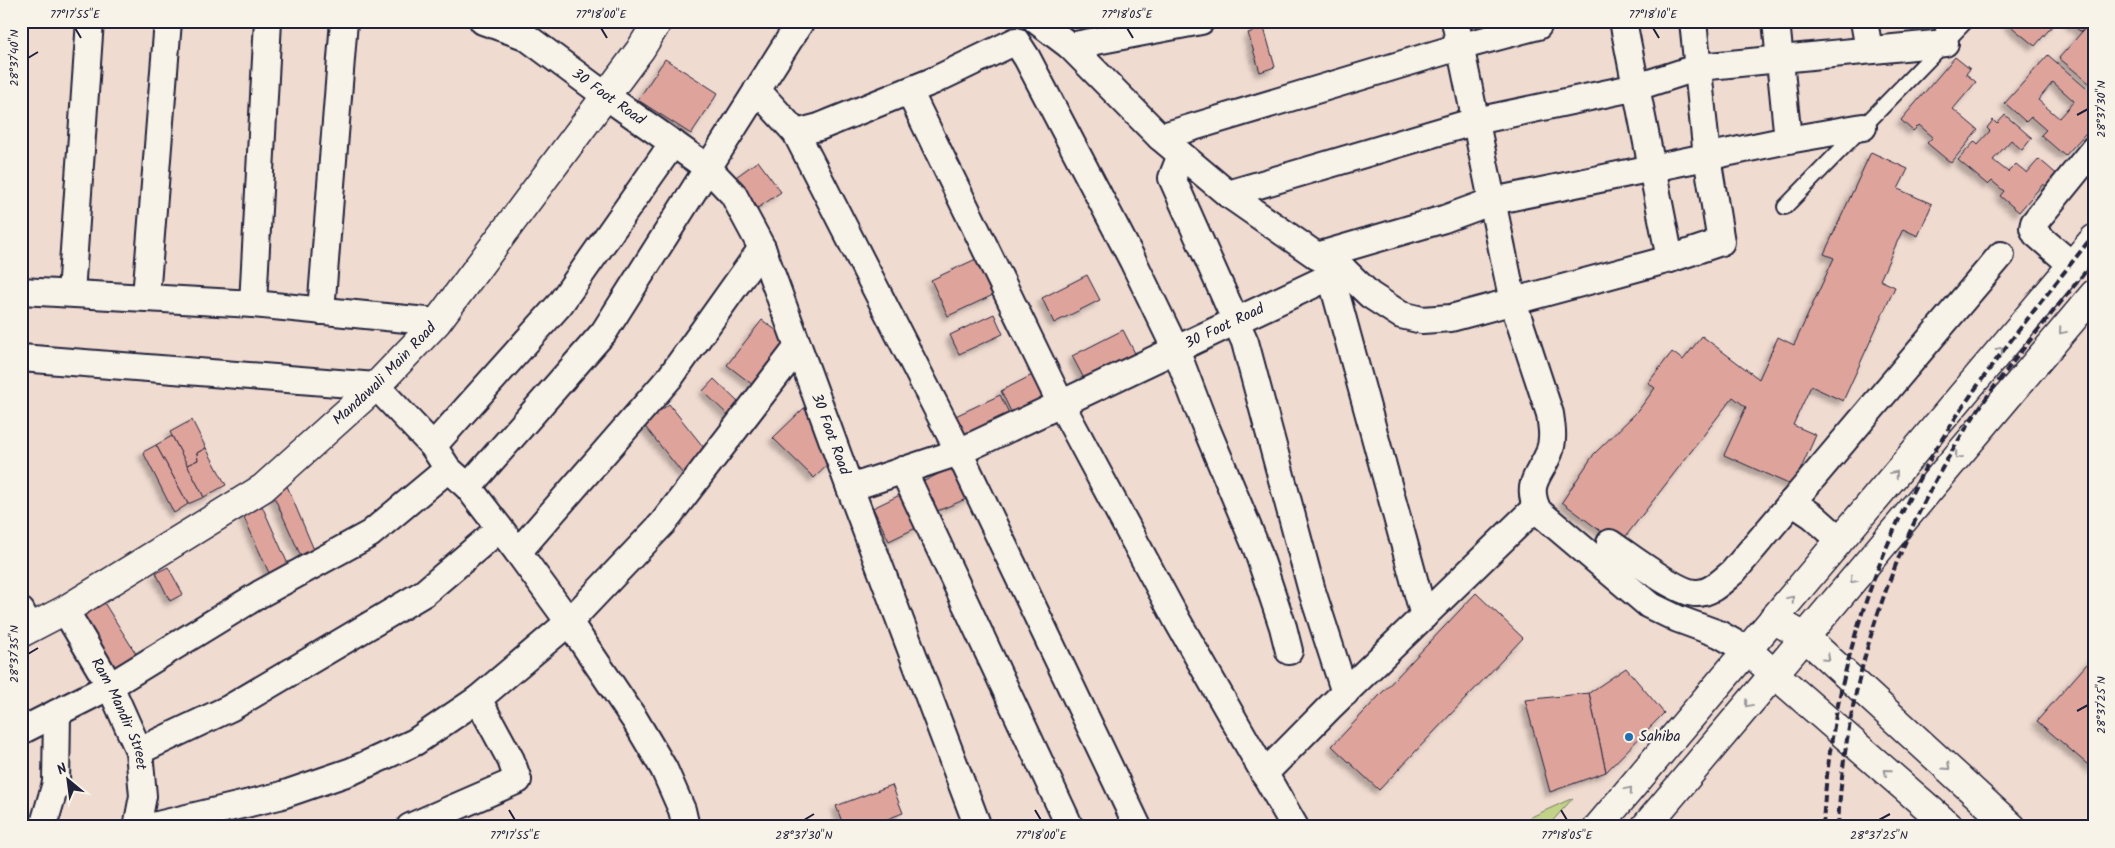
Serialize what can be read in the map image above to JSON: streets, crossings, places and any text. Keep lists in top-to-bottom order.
{
  "streets": {
    "street": ["30 Foot Road", "Mandawali Main Road", "Ram Mandir Street"]
  },
  "crossings": [
    ["30 Foot Road", "Mandawali Main Road"],
    ["Mandawali Main Road", "Ram Mandir Street"]
  ],
  "places": ["Sahiba"],
  "north": "top left",
  "coordinates": [
    "77°17'55\"E",
    "77°18'00\"E",
    "77°18'05\"E",
    "77°18'10\"E",
    "28°37'40\"N",
    "28°37'30\"N",
    "28°37'35\"N",
    "28°37'25\"N"
  ]
}
